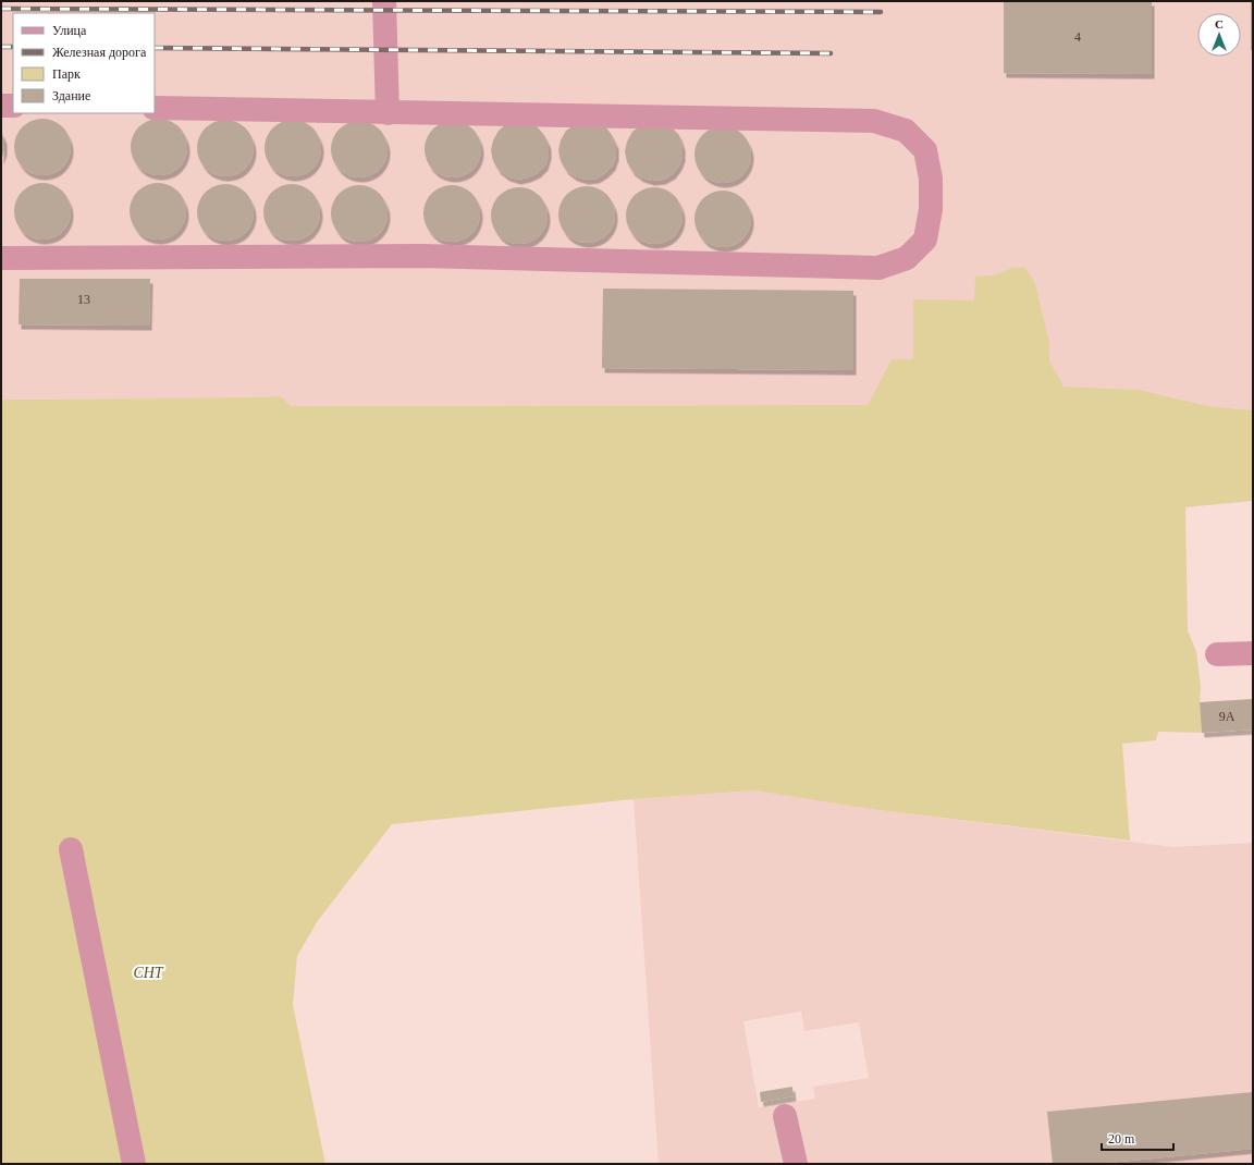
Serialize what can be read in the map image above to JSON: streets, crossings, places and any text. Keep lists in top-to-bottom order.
{
  "parks": ["СНТ"],
  "house_numbers": ["4", "13", "9А"],
  "legend": [
    "Улица",
    "Железная дорога",
    "Парк",
    "Здание"
  ],
  "scale_bar": "20 m",
  "north": "top"
}
